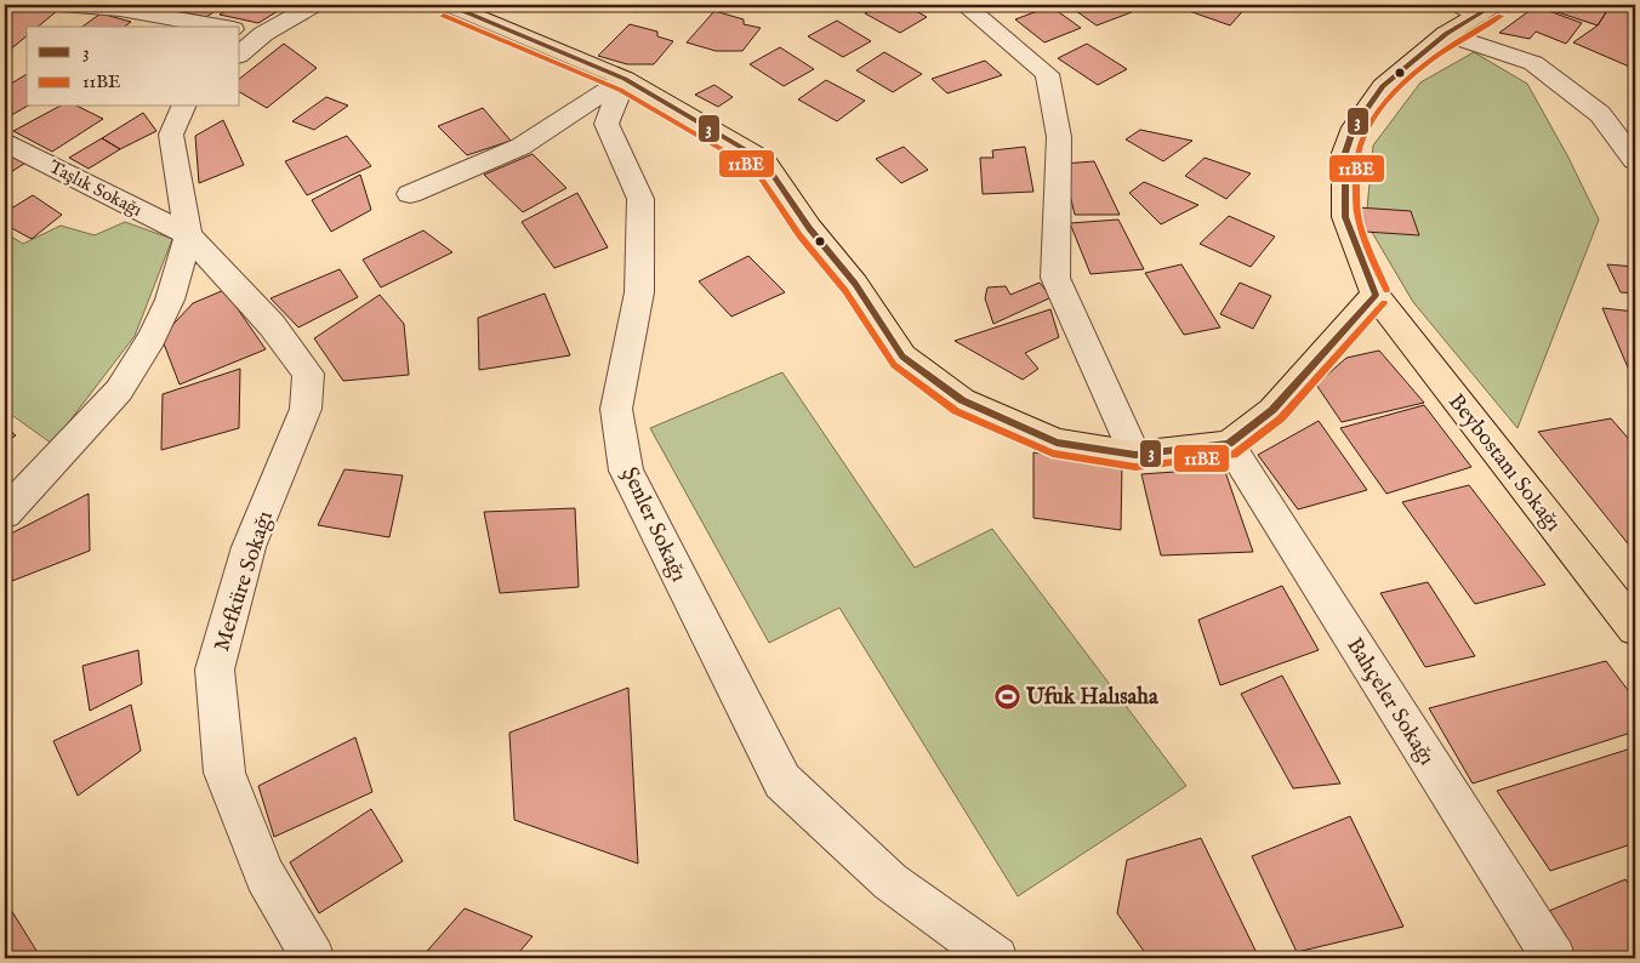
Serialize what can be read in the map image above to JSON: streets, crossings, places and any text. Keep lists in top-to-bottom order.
{
  "streets": {
    "main road": ["Beybostanı Sokağı"],
    "street": [
      "Taşlık Sokağı",
      "Şenler Sokağı",
      "Mefküre Sokağı",
      "Bahçeler Sokağı"
    ]
  },
  "crossings": [
    ["Taşlık Sokağı", "Mefküre Sokağı"]
  ],
  "places": {
    "sports": ["Ufuk Halısaha"]
  },
  "lines": ["transit line 3", "transit line 11BE"],
  "legend": ["3", "11BE"]
}
